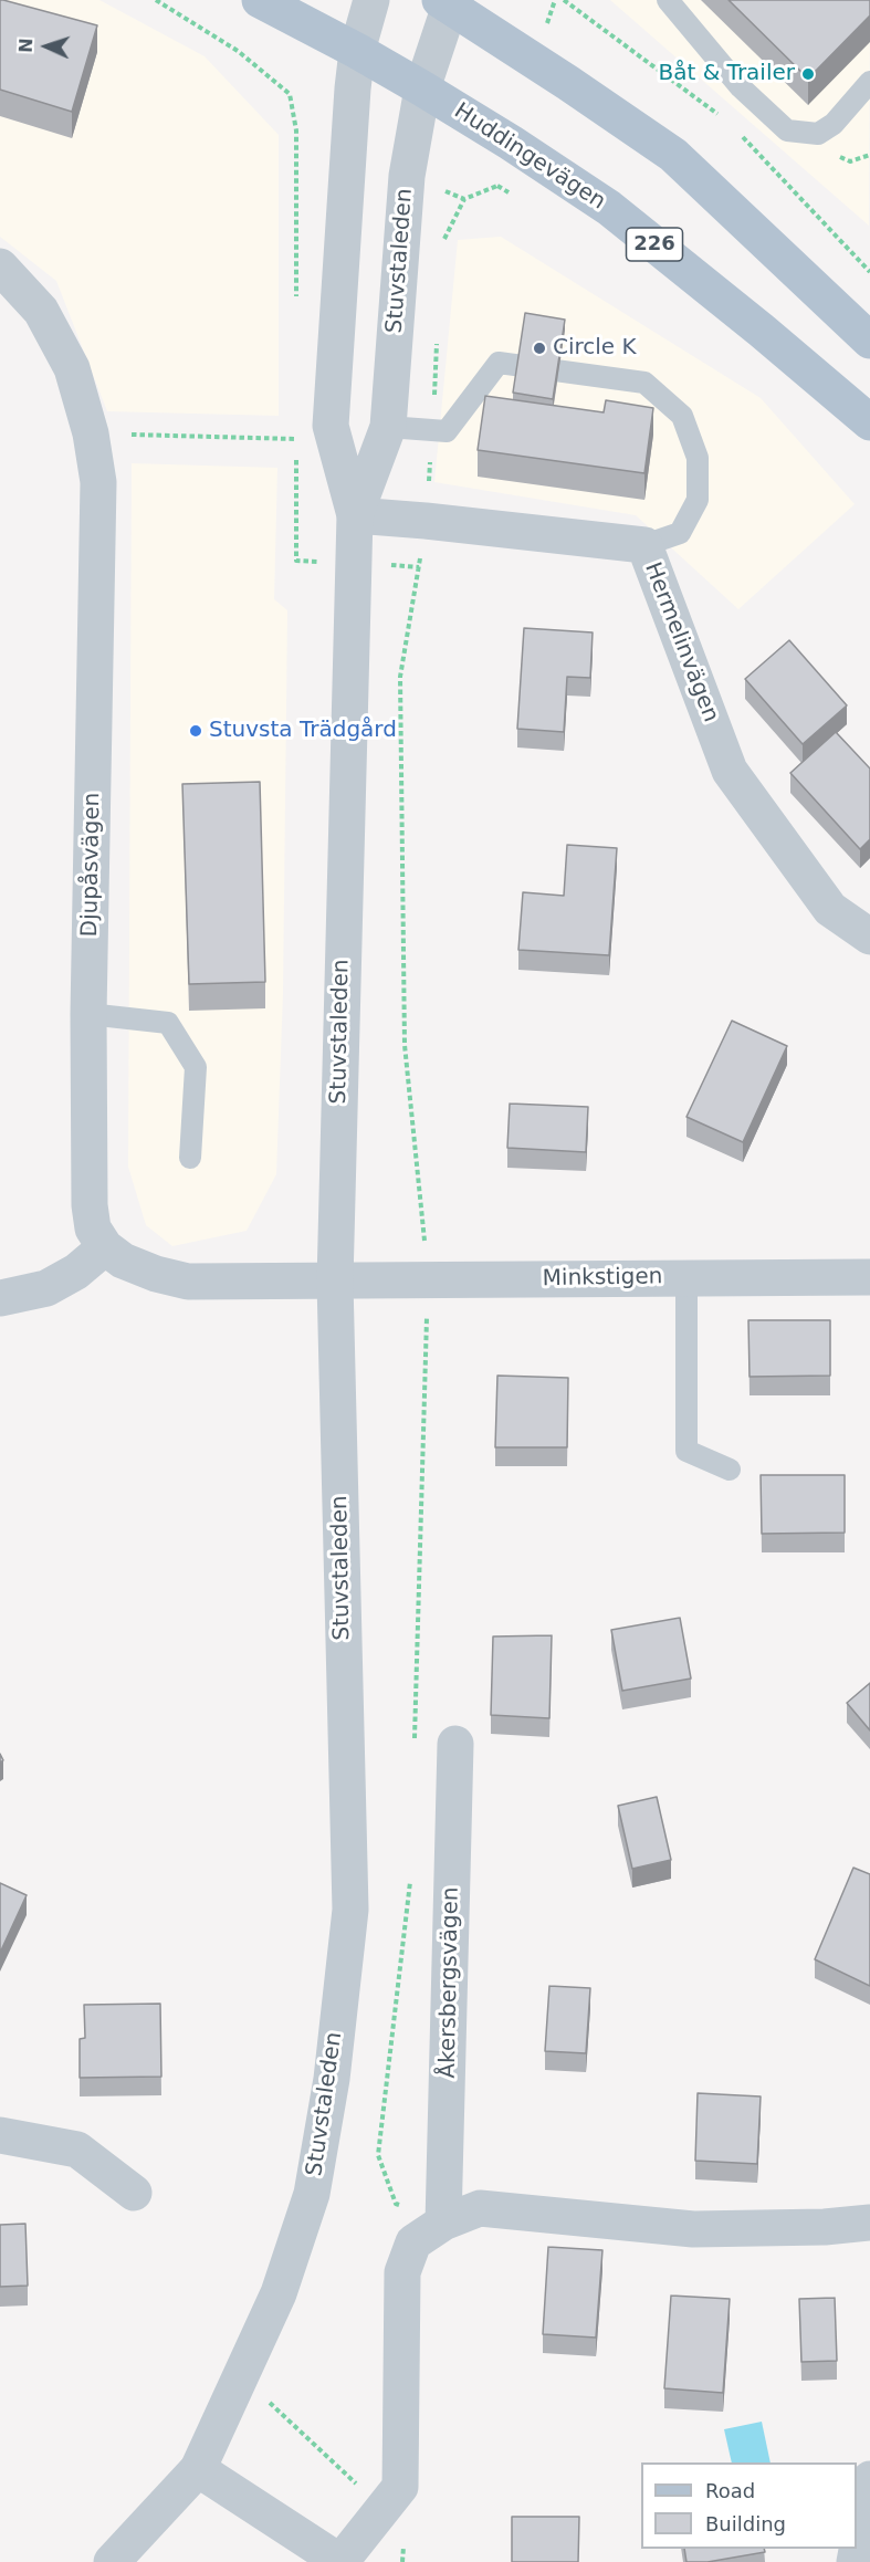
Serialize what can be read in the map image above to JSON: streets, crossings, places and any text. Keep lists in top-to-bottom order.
{
  "streets": {
    "main road": ["Huddingevägen", "226"],
    "street": [
      "Stuvstaleden",
      "Hermelinvägen",
      "Djupåsvägen",
      "Minkstigen",
      "Åkersbergsvägen"
    ]
  },
  "crossings": [
    ["Huddingevägen", "Stuvstaleden"],
    ["Stuvstaleden", "Hermelinvägen"],
    ["Stuvstaleden", "Minkstigen"]
  ],
  "places": ["Båt & Trailer", "Circle K", "Stuvsta Trädgård"],
  "legend": ["Road", "Building"],
  "north": "left"
}
